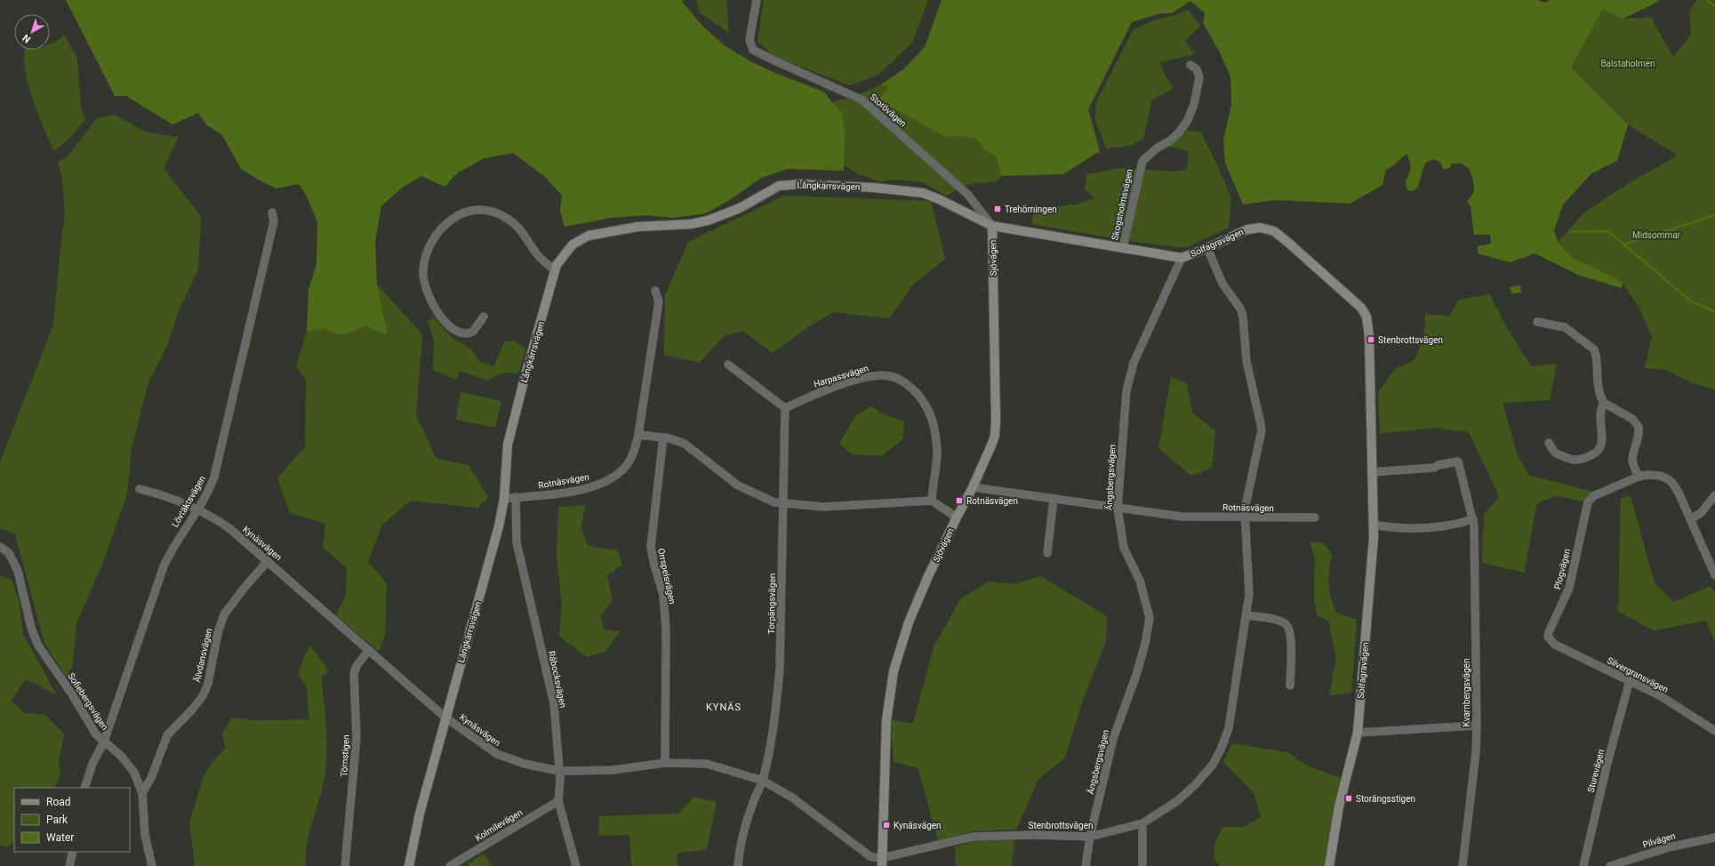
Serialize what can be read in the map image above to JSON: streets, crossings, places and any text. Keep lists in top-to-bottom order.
{
  "streets": {
    "street": [
      "Storövägen",
      "Långkärrsvägen",
      "Skogsholmsvägen",
      "Solfagravägen",
      "Sjövägen",
      "Harpassvägen",
      "Ängsbergsvägen",
      "Rotnäsvägen",
      "Lövtäktsvägen",
      "Kynäsvägen",
      "Plogvägen",
      "Orrspelsvägen",
      "Torpängsvägen",
      "Älvdansvägen",
      "Silvergransvägen",
      "Råbocksvägen",
      "Kvarnbergsvägen",
      "Sofiebergsvägen",
      "Törnstigen",
      "Sturevägen",
      "Kolmilevägen",
      "Stenbrottsvägen",
      "Pilvägen"
    ]
  },
  "crossings": [
    ["Storövägen", "Solfagravägen"],
    ["Storövägen", "Sjövägen"],
    ["Långkärrsvägen", "Solfagravägen"],
    ["Långkärrsvägen", "Rotnäsvägen"],
    ["Långkärrsvägen", "Kynäsvägen"],
    ["Skogsholmsvägen", "Solfagravägen"],
    ["Solfagravägen", "Sjövägen"],
    ["Solfagravägen", "Ängsbergsvägen"],
    ["Solfagravägen", "Stenbrottsvägen"],
    ["Sjövägen", "Rotnäsvägen"],
    ["Sjövägen", "Kynäsvägen"],
    ["Sjövägen", "Stenbrottsvägen"],
    ["Harpassvägen", "Torpängsvägen"],
    ["Ängsbergsvägen", "Rotnäsvägen"],
    ["Ängsbergsvägen", "Stenbrottsvägen"],
    ["Rotnäsvägen", "Råbocksvägen"],
    ["Rotnäsvägen", "Stenbrottsvägen"],
    ["Lövtäktsvägen", "Kynäsvägen"],
    ["Lövtäktsvägen", "Sofiebergsvägen"],
    ["Kynäsvägen", "Orrspelsvägen"],
    ["Kynäsvägen", "Torpängsvägen"],
    ["Kynäsvägen", "Älvdansvägen"],
    ["Kynäsvägen", "Råbocksvägen"],
    ["Kynäsvägen", "Törnstigen"],
    ["Kynäsvägen", "Stenbrottsvägen"],
    ["Plogvägen", "Silvergransvägen"],
    ["Älvdansvägen", "Sofiebergsvägen"],
    ["Silvergransvägen", "Sturevägen"],
    ["Råbocksvägen", "Kolmilevägen"]
  ],
  "districts": ["KYNÄS"],
  "parks": ["Balstaholmen", "Midsommar"],
  "places": {
    "transit": [
      "Trehörningen",
      "Stenbrottsvägen",
      "Rotnäsvägen",
      "Storängsstigen",
      "Kynäsvägen"
    ]
  },
  "legend": ["Road", "Park", "Water"],
  "north": "bottom left"
}
